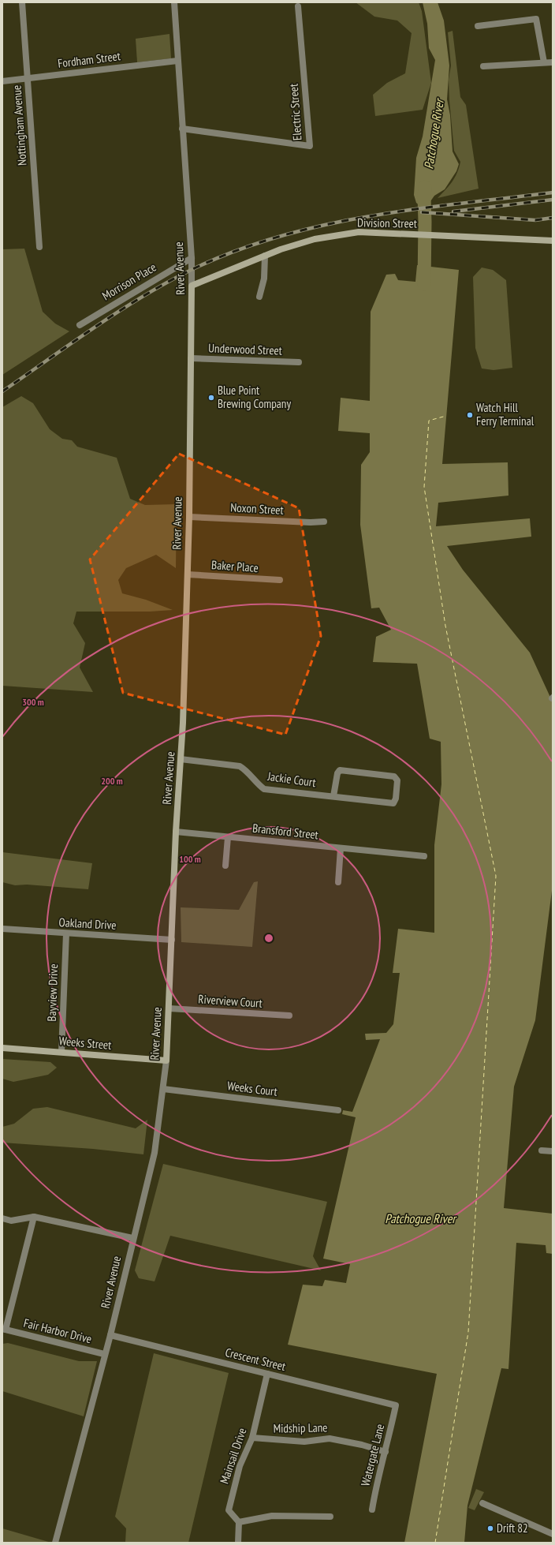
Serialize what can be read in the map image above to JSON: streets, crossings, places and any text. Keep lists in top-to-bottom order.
{
  "streets": {
    "main road": ["Division Street", "River Avenue", "Weeks Street"],
    "street": [
      "Fordham Street",
      "Electric Street",
      "Nottingham Avenue",
      "Morrison Place",
      "Underwood Street",
      "Noxon Street",
      "Baker Place",
      "Jackie Court",
      "Bransford Street",
      "Oakland Drive",
      "Bayview Drive",
      "Riverview Court",
      "Weeks Court",
      "Fair Harbor Drive",
      "Crescent Street",
      "Midship Lane",
      "Watergate Lane",
      "Mainsail Drive"
    ]
  },
  "crossings": [
    ["Fordham Street", "Nottingham Avenue"],
    ["Fordham Street", "River Avenue"],
    ["Electric Street", "River Avenue"],
    ["Division Street", "River Avenue"],
    ["River Avenue", "Morrison Place"],
    ["River Avenue", "Underwood Street"],
    ["River Avenue", "Noxon Street"],
    ["River Avenue", "Baker Place"],
    ["River Avenue", "Jackie Court"],
    ["River Avenue", "Bransford Street"],
    ["River Avenue", "Oakland Drive"],
    ["River Avenue", "Riverview Court"],
    ["River Avenue", "Weeks Street"],
    ["River Avenue", "Weeks Court"],
    ["River Avenue", "Fair Harbor Drive"],
    ["River Avenue", "Crescent Street"],
    ["Oakland Drive", "Bayview Drive"],
    ["Bayview Drive", "Weeks Street"],
    ["Crescent Street", "Watergate Lane"],
    ["Crescent Street", "Mainsail Drive"],
    ["Midship Lane", "Watergate Lane"],
    ["Midship Lane", "Mainsail Drive"]
  ],
  "water": ["Patchogue River"],
  "places": ["Blue Point Brewing Company", "Watch Hill Ferry Terminal", "Drift 82"],
  "rings": ["300 m", "200 m", "100 m"]
}
